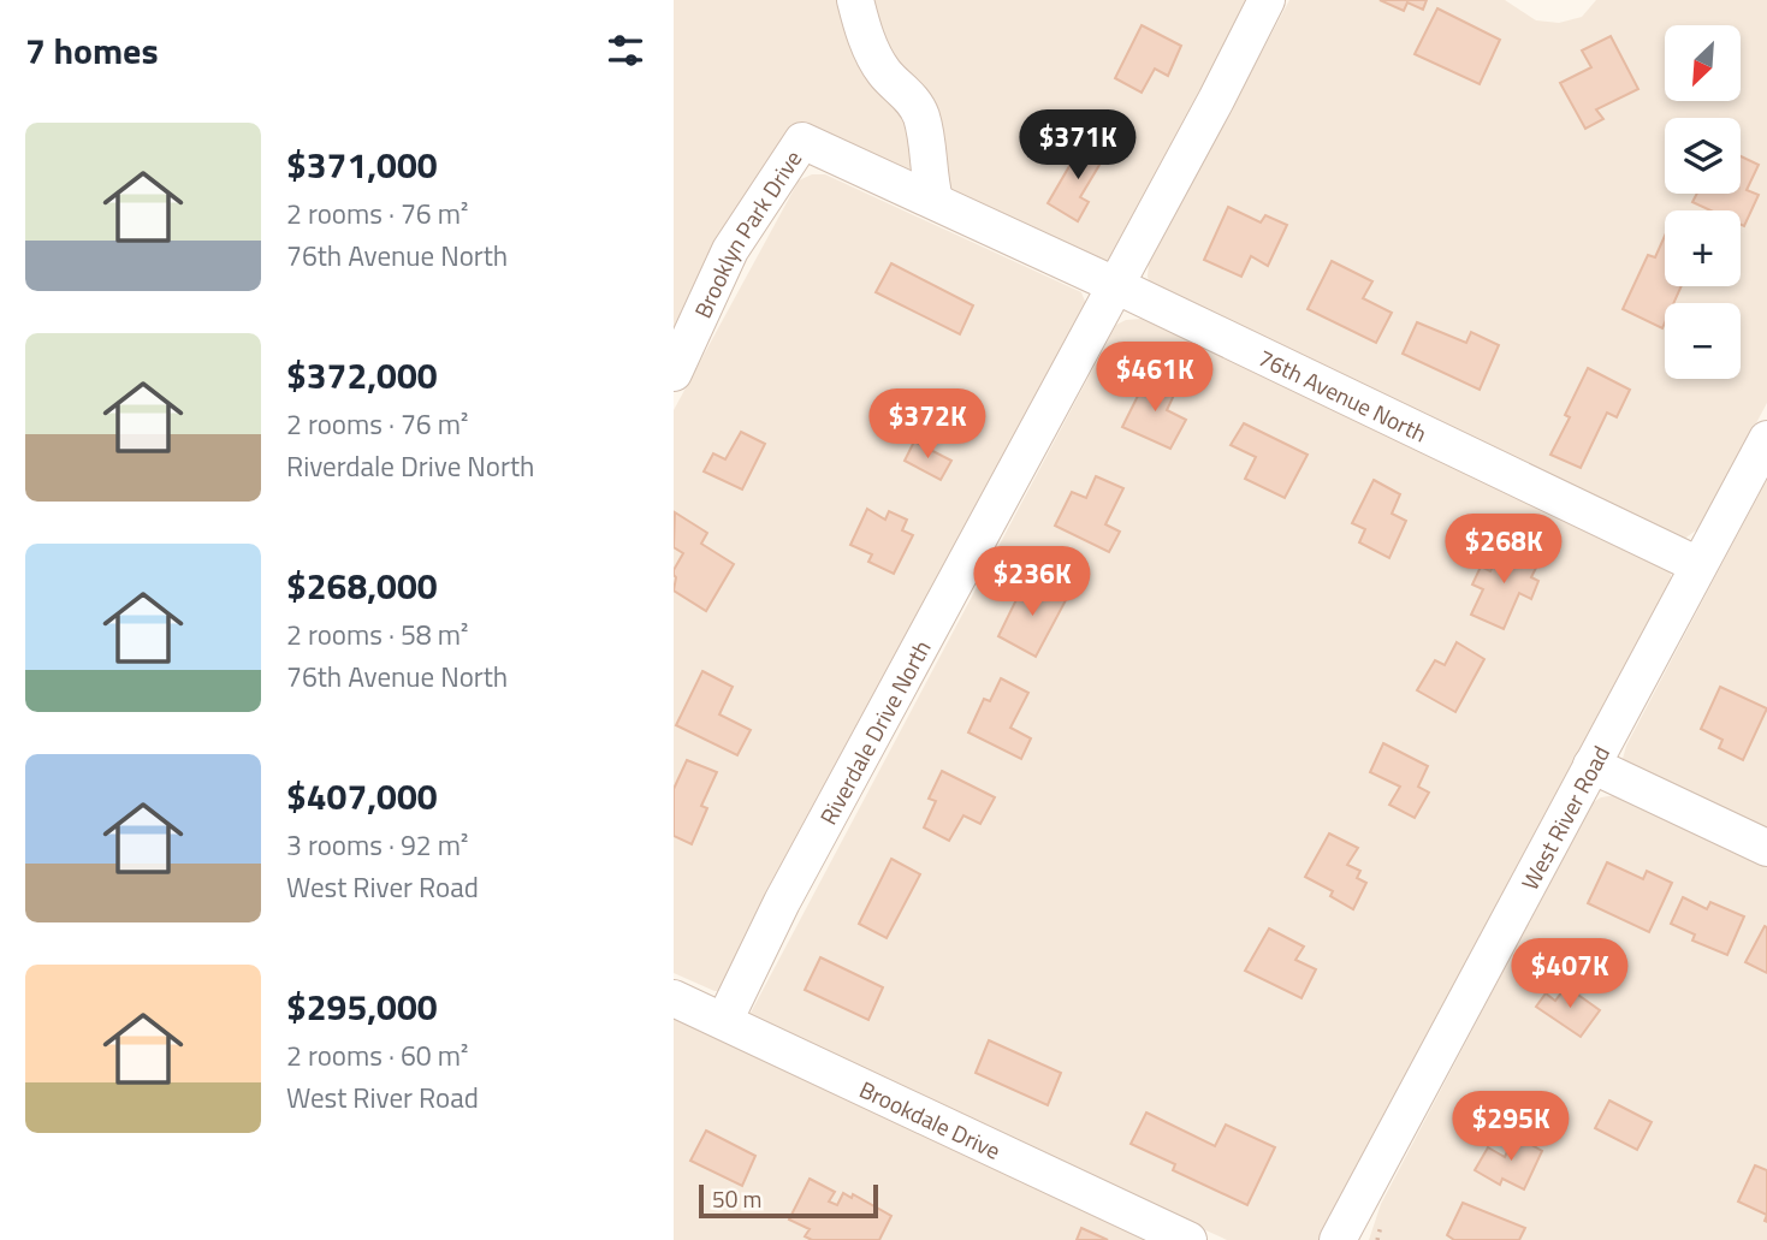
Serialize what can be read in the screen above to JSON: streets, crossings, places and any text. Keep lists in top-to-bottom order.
{
  "streets": {
    "street": [
      "Brooklyn Park Drive",
      "76th Avenue North",
      "Riverdale Drive North",
      "West River Road",
      "Brookdale Drive"
    ]
  },
  "crossings": [
    ["Brooklyn Park Drive", "76th Avenue North"],
    ["76th Avenue North", "Riverdale Drive North"],
    ["76th Avenue North", "West River Road"],
    ["Riverdale Drive North", "Brookdale Drive"]
  ],
  "scale_bar": "50 m",
  "north": "bottom left",
  "page": {
    "heading": "7 homes",
    "map_buttons": ["+", "−"],
    "list": [
      {
        "name": "$371,000",
        "note": "2 rooms · 76 m² · 76th Avenue North"
      },
      {
        "name": "$372,000",
        "note": "2 rooms · 76 m² · Riverdale Drive North"
      },
      {
        "name": "$268,000",
        "note": "2 rooms · 58 m² · 76th Avenue North"
      },
      {
        "name": "$407,000",
        "note": "3 rooms · 92 m² · West River Road"
      },
      {
        "name": "$295,000",
        "note": "2 rooms · 60 m² · West River Road"
      }
    ],
    "price": [
      "$371K",
      "$461K",
      "$372K",
      "$268K",
      "$236K",
      "$407K",
      "$295K"
    ],
    "scale": "50 m"
  }
}
